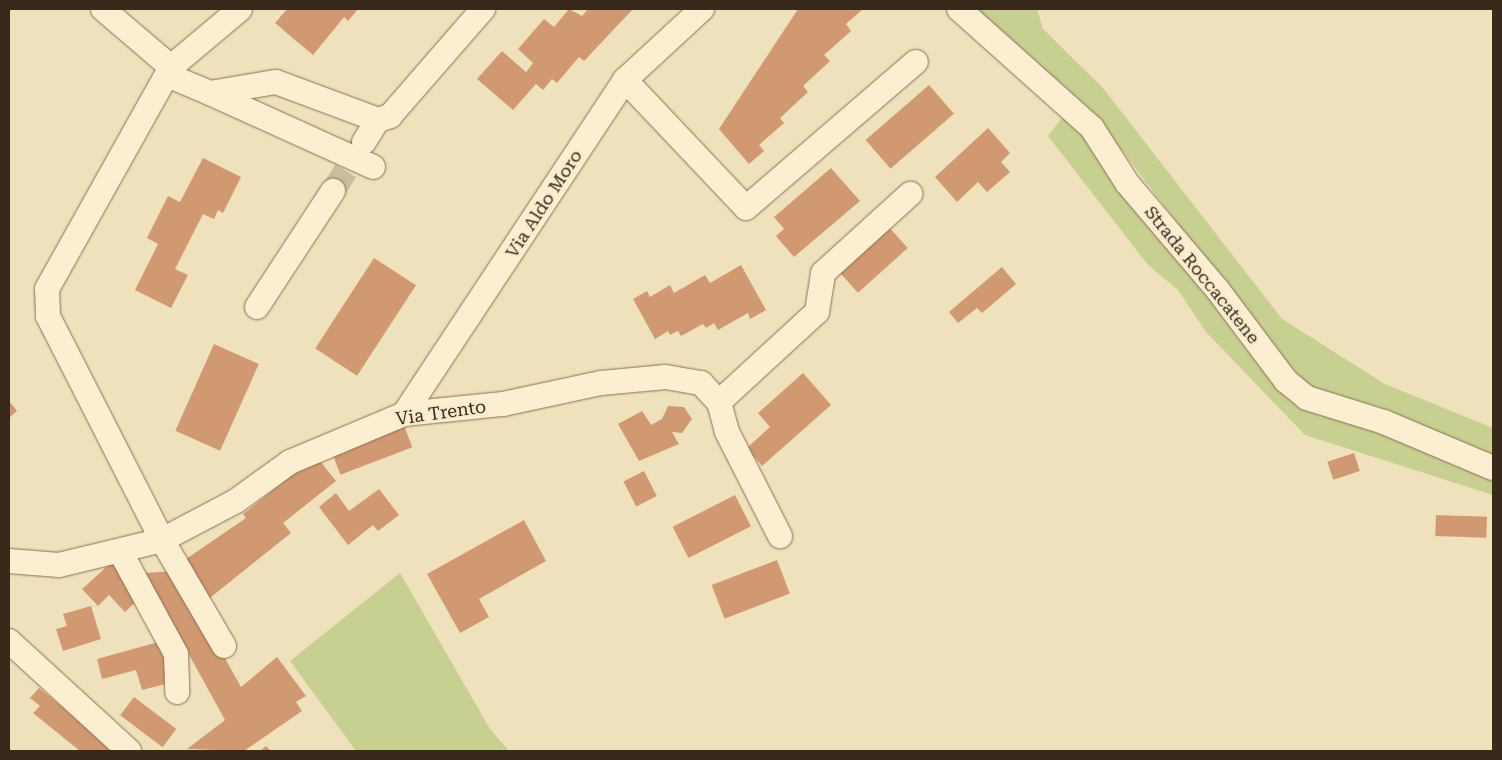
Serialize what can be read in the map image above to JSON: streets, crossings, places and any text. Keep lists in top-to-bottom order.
{
  "streets": {
    "street": ["Via Aldo Moro", "Strada Roccacatene", "Via Trento"]
  },
  "crossings": [
    ["Via Aldo Moro", "Via Trento"]
  ]
}
